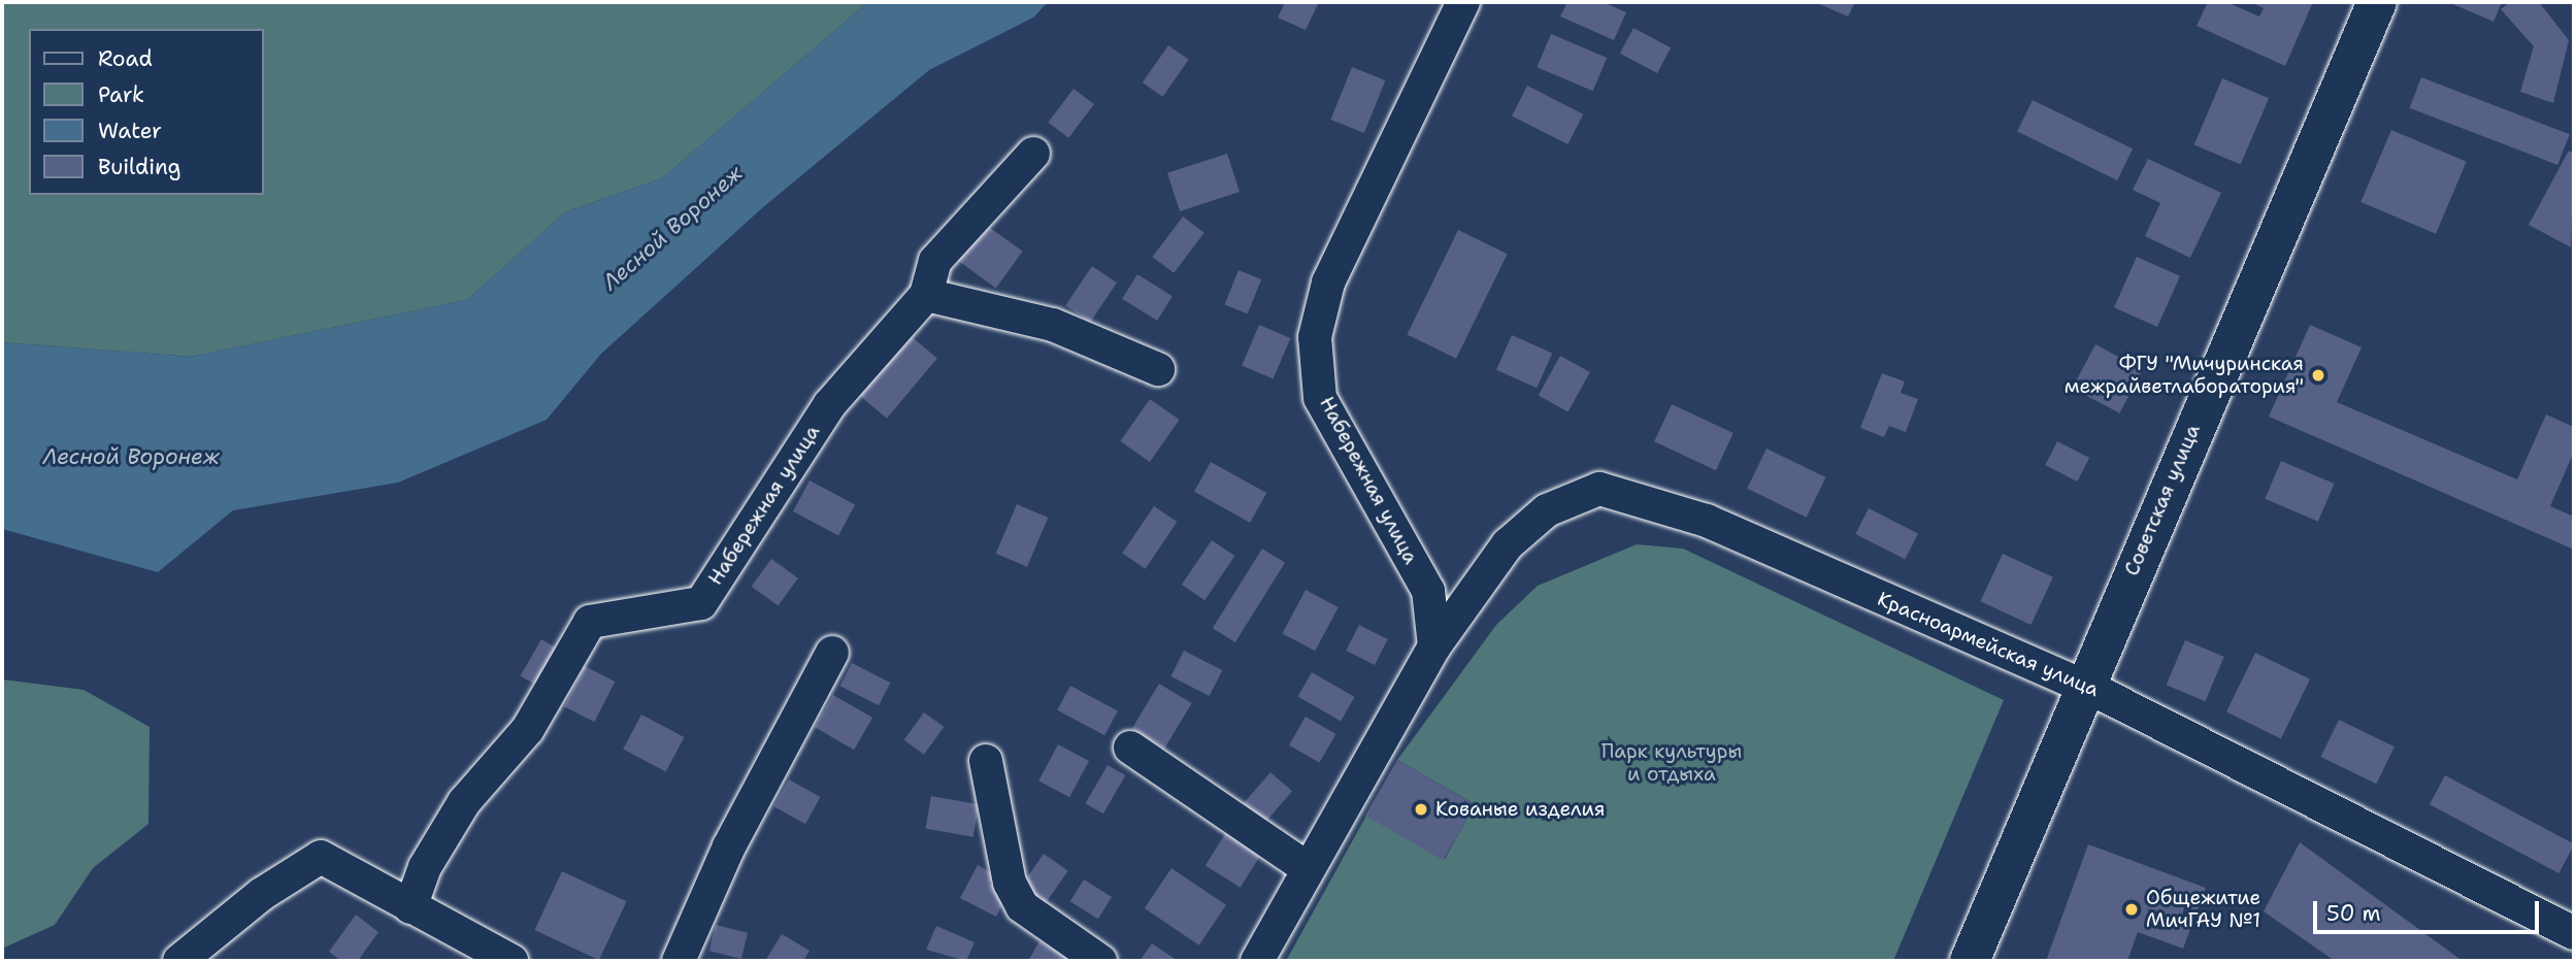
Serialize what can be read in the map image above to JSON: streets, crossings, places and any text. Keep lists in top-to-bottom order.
{
  "streets": {
    "main road": ["Советская улица"],
    "street": ["Набережная улица", "Красноармейская улица"]
  },
  "crossings": [
    ["Набережная улица", "Красноармейская улица"],
    ["Советская улица", "Красноармейская улица"]
  ],
  "water": ["Лесной Воронеж"],
  "parks": ["Парк культуры и отдыха"],
  "places": ["ФГУ \"Мичуринская межрайветлаборатория\"", "Кованые изделия", "Общежитие МичГАУ №1"],
  "legend": [
    "Road",
    "Park",
    "Water",
    "Building"
  ],
  "scale_bar": "50 m"
}
